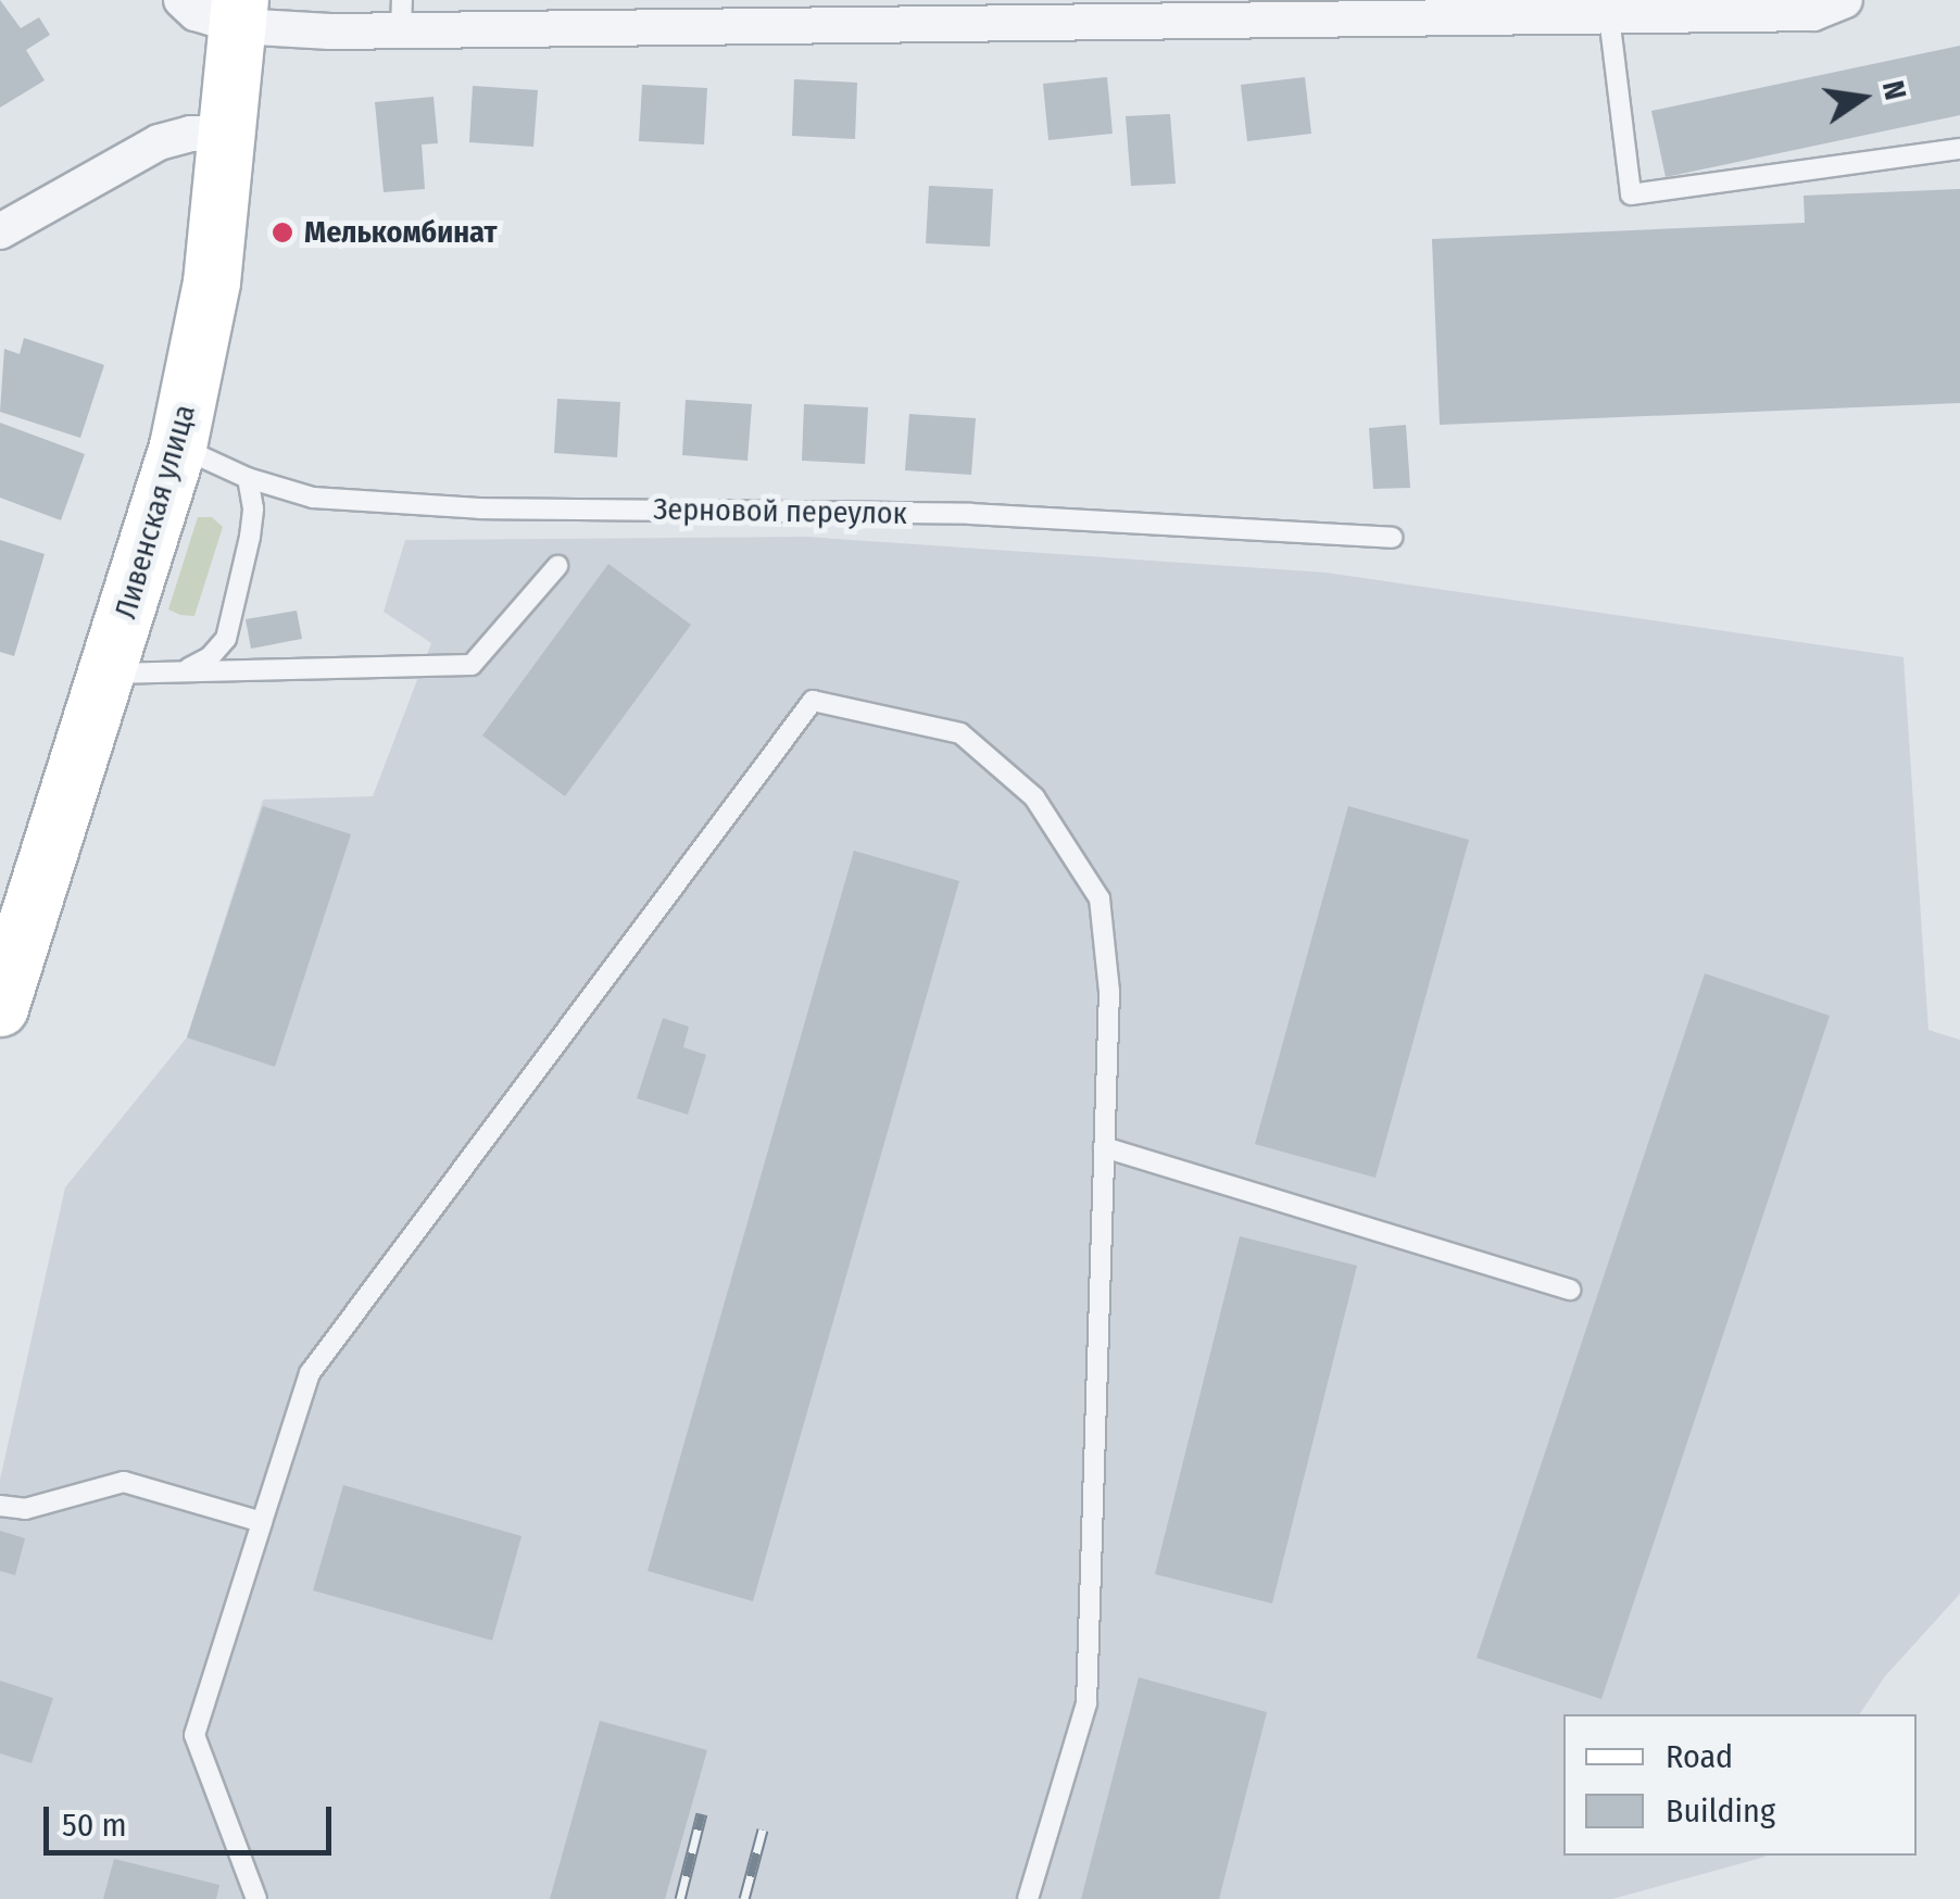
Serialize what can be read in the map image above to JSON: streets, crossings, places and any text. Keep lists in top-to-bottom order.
{
  "streets": {
    "main road": ["Ливенская улица"],
    "lane": ["Зерновой переулок"]
  },
  "crossings": [
    ["Ливенская улица", "Зерновой переулок"]
  ],
  "places": ["Мелькомбинат"],
  "legend": ["Road", "Building"],
  "scale_bar": "50 m",
  "north": "right"
}
